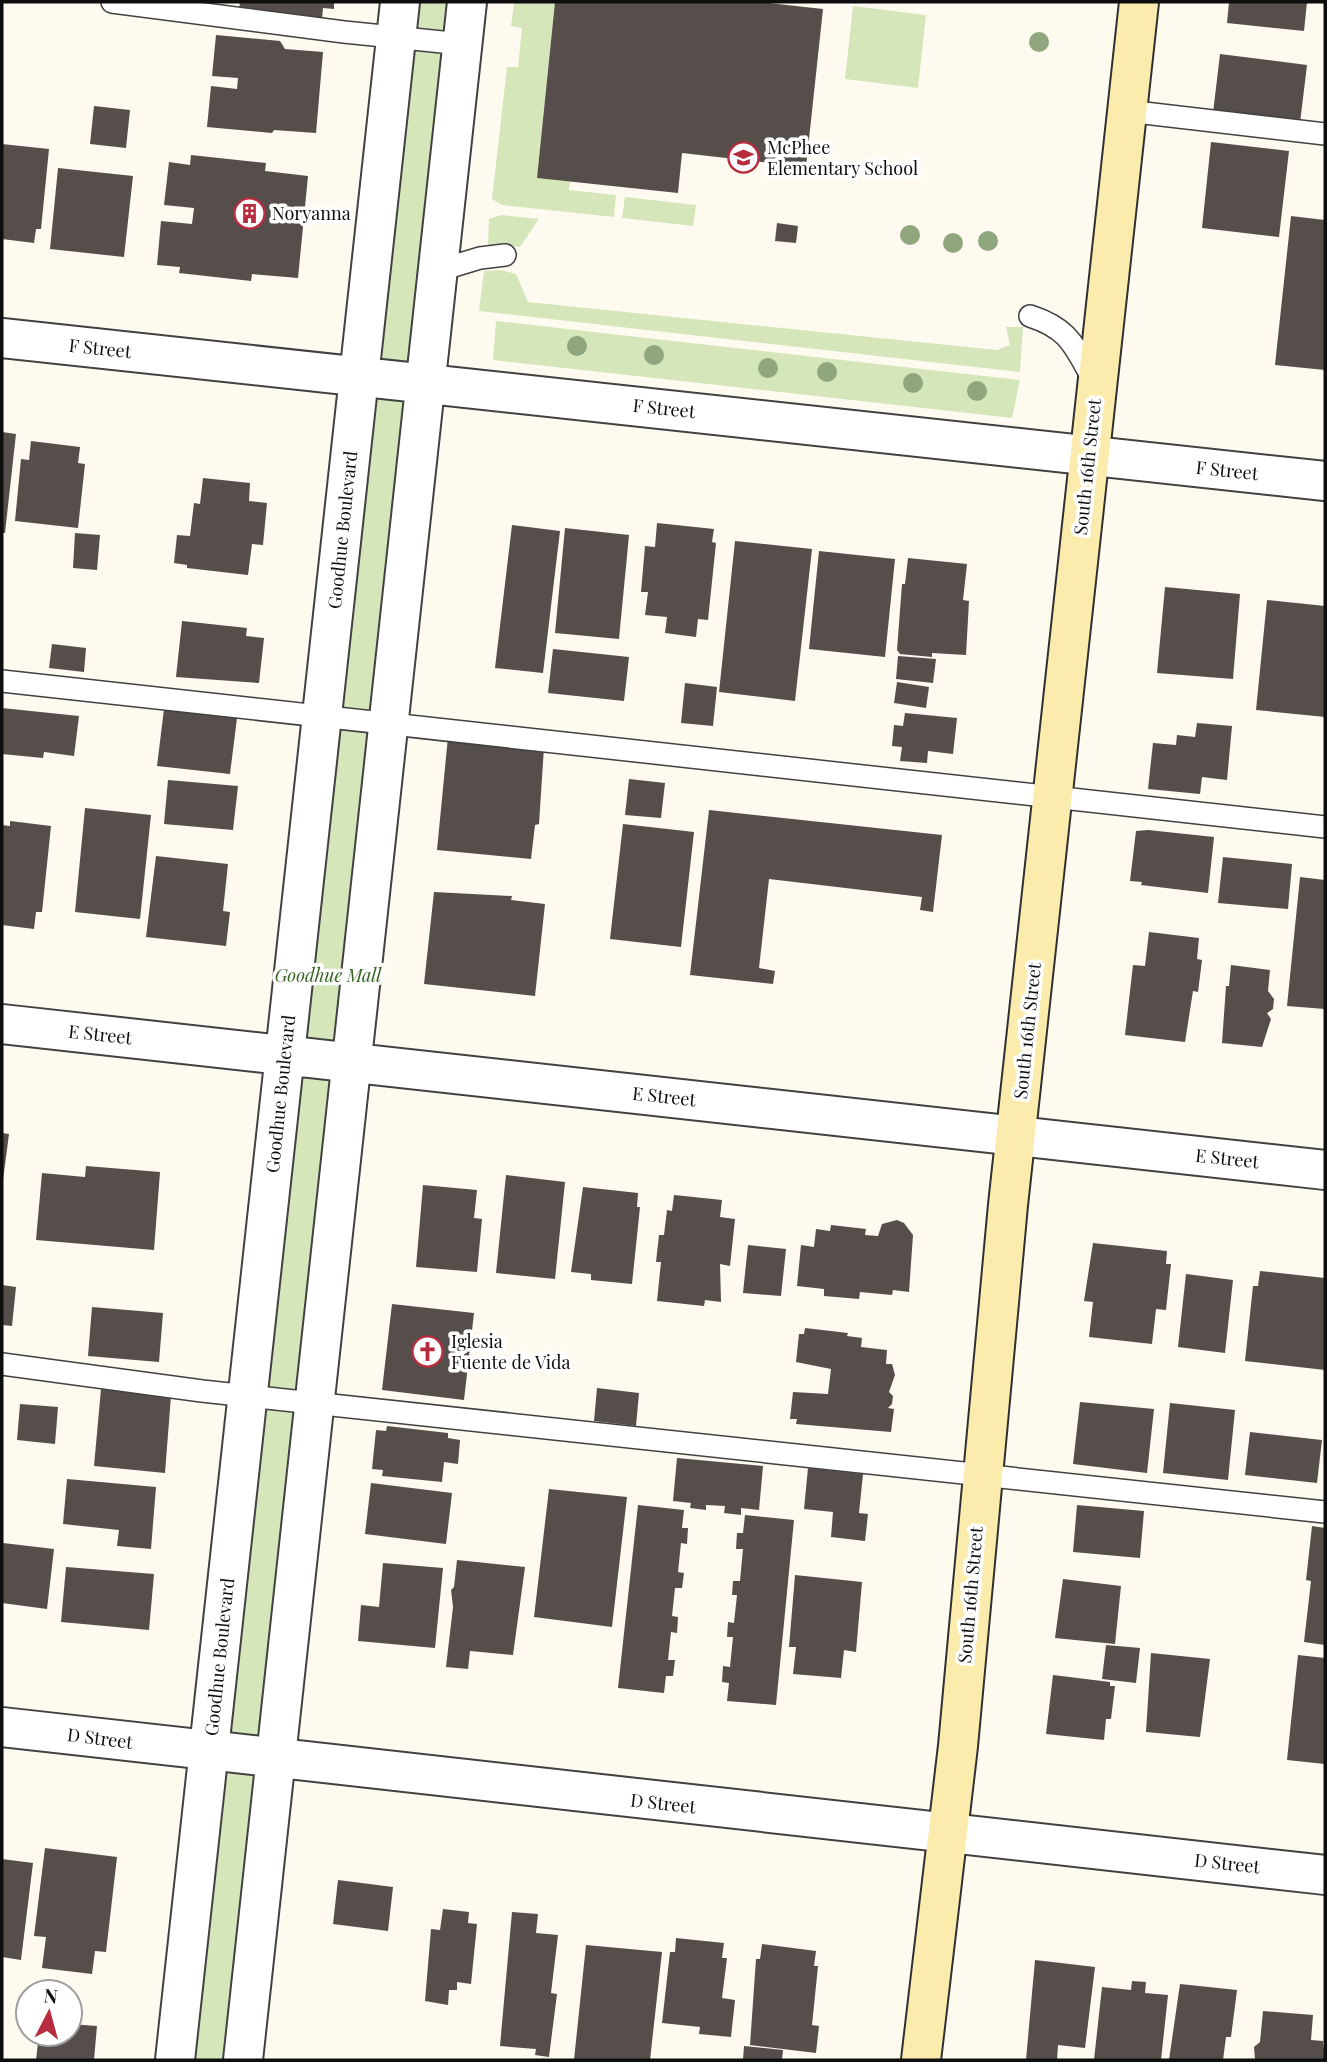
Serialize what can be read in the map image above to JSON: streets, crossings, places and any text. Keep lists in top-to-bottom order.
{
  "streets": {
    "main road": ["South 16th Street"],
    "street": [
      "F Street",
      "Goodhue Boulevard",
      "E Street",
      "D Street"
    ]
  },
  "crossings": [
    ["F Street", "South 16th Street"],
    ["F Street", "Goodhue Boulevard"],
    ["South 16th Street", "E Street"],
    ["South 16th Street", "D Street"],
    ["Goodhue Boulevard", "E Street"],
    ["Goodhue Boulevard", "D Street"]
  ],
  "parks": ["Goodhue Mall"],
  "places": {
    "school or university": ["McPhee Elementary School"],
    "building": ["Noryanna"],
    "church": ["Iglesia Fuente de Vida"]
  },
  "north": "top"
}
